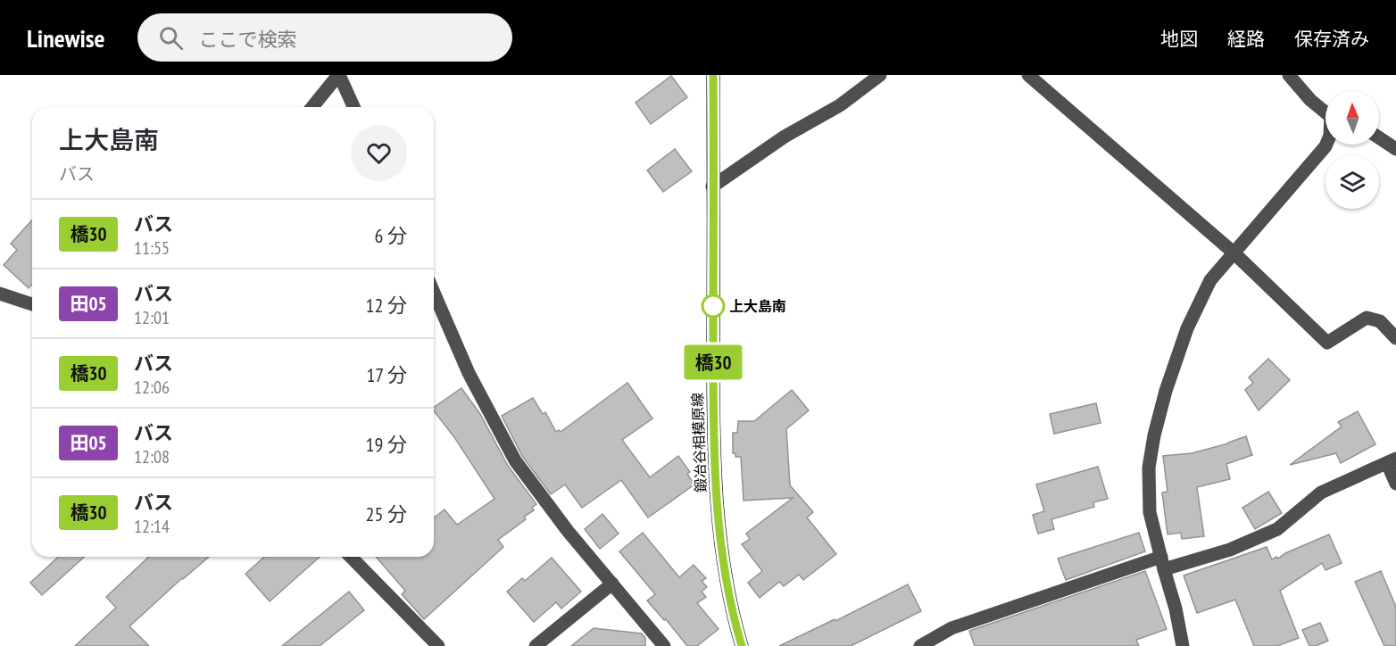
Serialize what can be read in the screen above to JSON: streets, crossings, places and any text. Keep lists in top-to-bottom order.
{
  "streets": {
    "main road": ["鍛冶谷相模原線"]
  },
  "places": ["上大島南"],
  "lines": ["bus line 橋30"],
  "north": "top",
  "page": {
    "header": "Linewise",
    "search": "ここで検索",
    "nav": ["地図", "経路", "保存済み"],
    "on_map": "橋30",
    "heading": ["上大島南", "バス"],
    "list": [
      {
        "mark": "橋30",
        "name": "バス",
        "note": "11:55",
        "value": "6 分"
      },
      {
        "mark": "田05",
        "name": "バス",
        "note": "12:01",
        "value": "12 分"
      },
      {
        "mark": "橋30",
        "name": "バス",
        "note": "12:06",
        "value": "17 分"
      },
      {
        "mark": "田05",
        "name": "バス",
        "note": "12:08",
        "value": "19 分"
      },
      {
        "mark": "橋30",
        "name": "バス",
        "note": "12:14",
        "value": "25 分"
      }
    ]
  }
}
